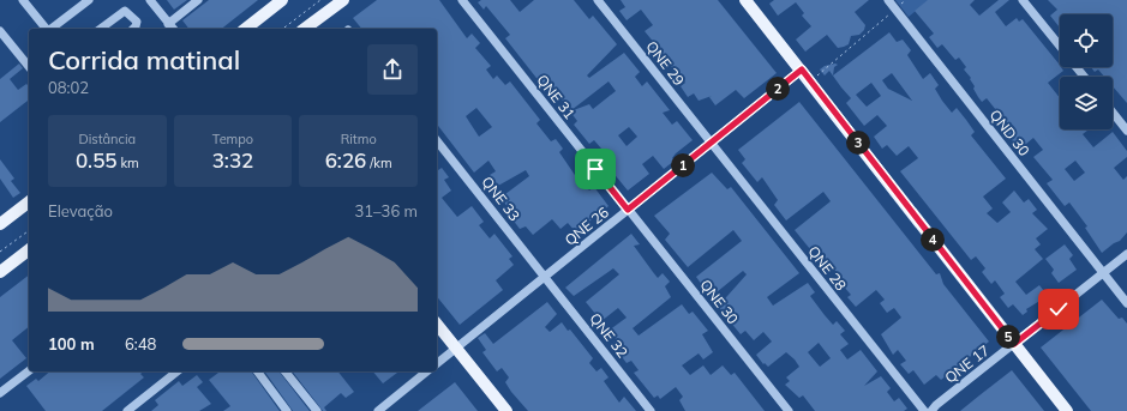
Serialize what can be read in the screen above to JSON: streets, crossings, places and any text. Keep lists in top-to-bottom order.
{
  "streets": {
    "street": [
      "QNE 29",
      "QNE 31",
      "QND 30",
      "QNE 33",
      "QNE 26",
      "QNE 28",
      "QNE 30",
      "QNE 32",
      "QNE 17"
    ]
  },
  "crossings": [
    ["QNE 29", "QNE 26"],
    ["QNE 29", "QNE 28"],
    ["QNE 31", "QNE 26"],
    ["QNE 31", "QNE 30"],
    ["QND 30", "QNE 17"],
    ["QNE 33", "QNE 26"],
    ["QNE 33", "QNE 32"],
    ["QNE 26", "QNE 28"],
    ["QNE 26", "QNE 30"],
    ["QNE 26", "QNE 32"],
    ["QNE 28", "QNE 17"]
  ],
  "page": {
    "heading": ["Corrida matinal", "08:02"],
    "pins": [
      "2",
      "3",
      "1",
      "4",
      "5"
    ],
    "stats": [
      ["Distância", "0.55 km"],
      ["Tempo", "3:32"],
      ["Ritmo", "6:26 /km"]
    ],
    "chart": ["Elevação", "31–36 m"],
    "list": [
      {
        "name": "100 m",
        "note": "6:48"
      }
    ]
  }
}
